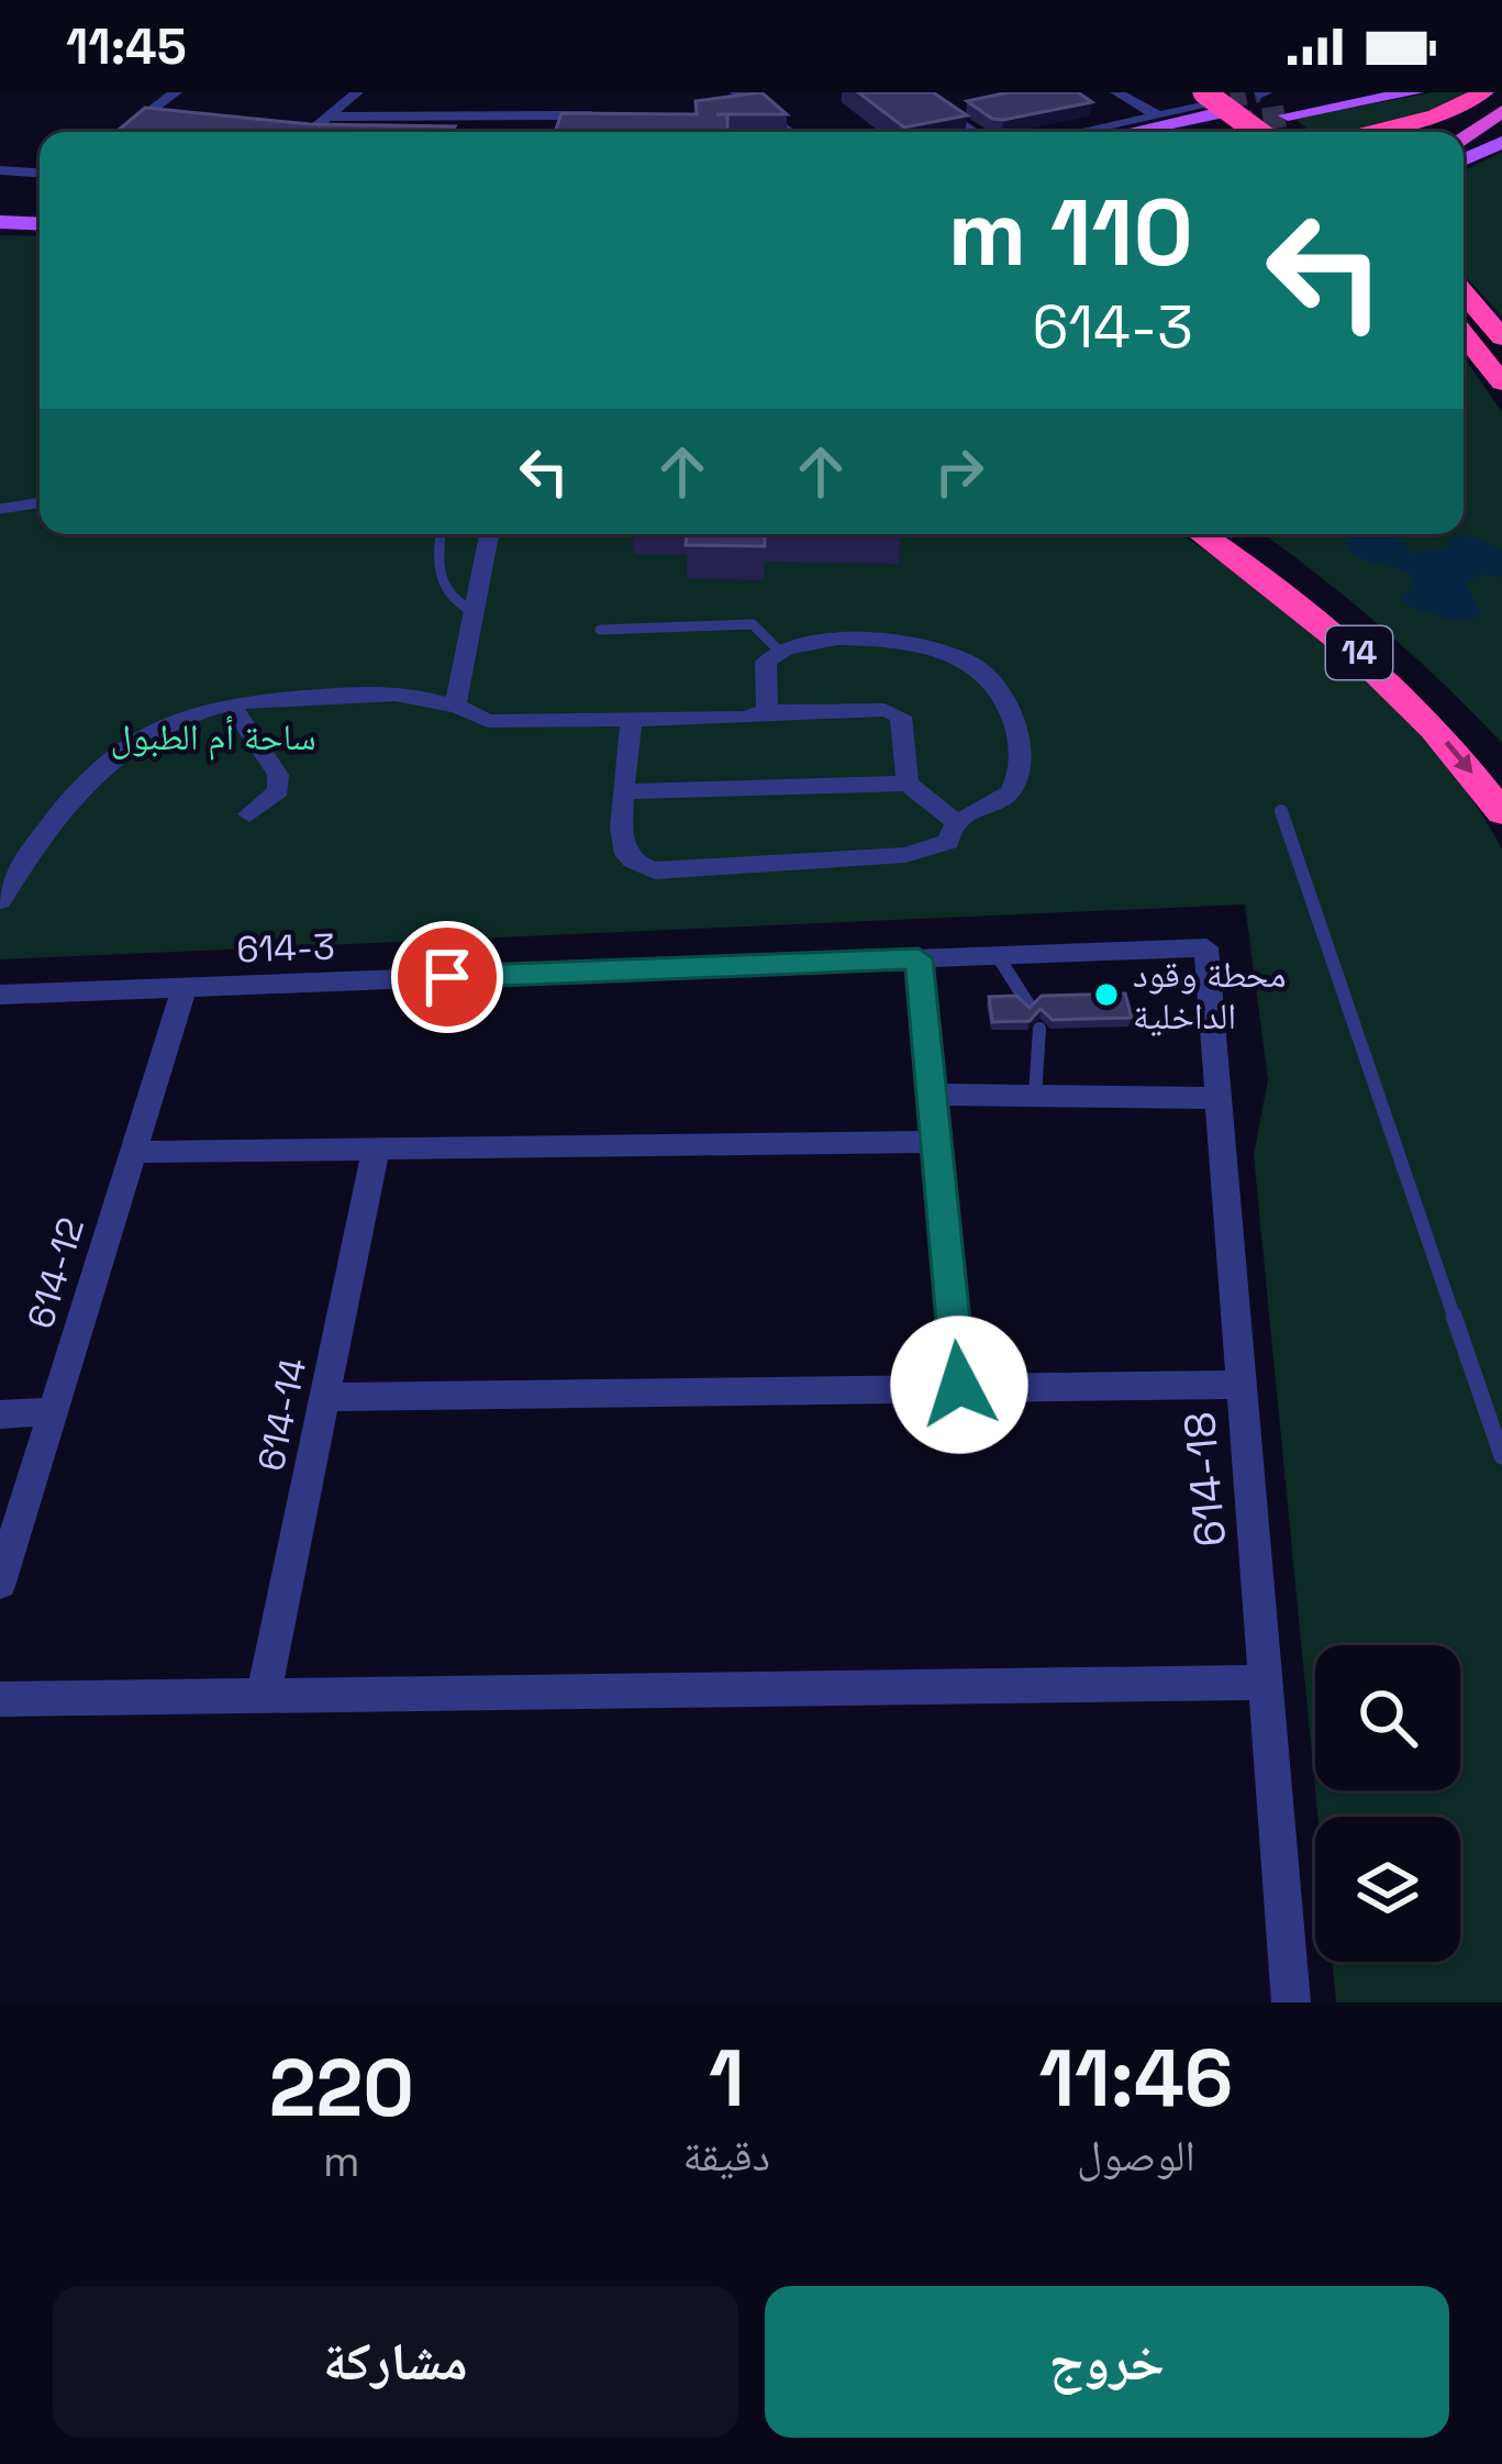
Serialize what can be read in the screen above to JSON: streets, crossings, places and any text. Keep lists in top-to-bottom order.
{
  "streets": {
    "highway": ["14"],
    "street": [
      "614-3",
      "614-12",
      "614-14",
      "614-18"
    ]
  },
  "crossings": [
    ["614-3", "614-12"],
    ["614-3", "614-18"]
  ],
  "parks": ["ساحة أم الطبول"],
  "places": ["محطة وقود الداخلية"],
  "page": {
    "status": "11:45",
    "turn": ["110 m", "614-3"],
    "eta": [
      "11:46",
      "الوصول",
      "1",
      "دقيقة",
      "220",
      "m"
    ],
    "buttons": ["خروج", "مشاركة"]
  }
}
